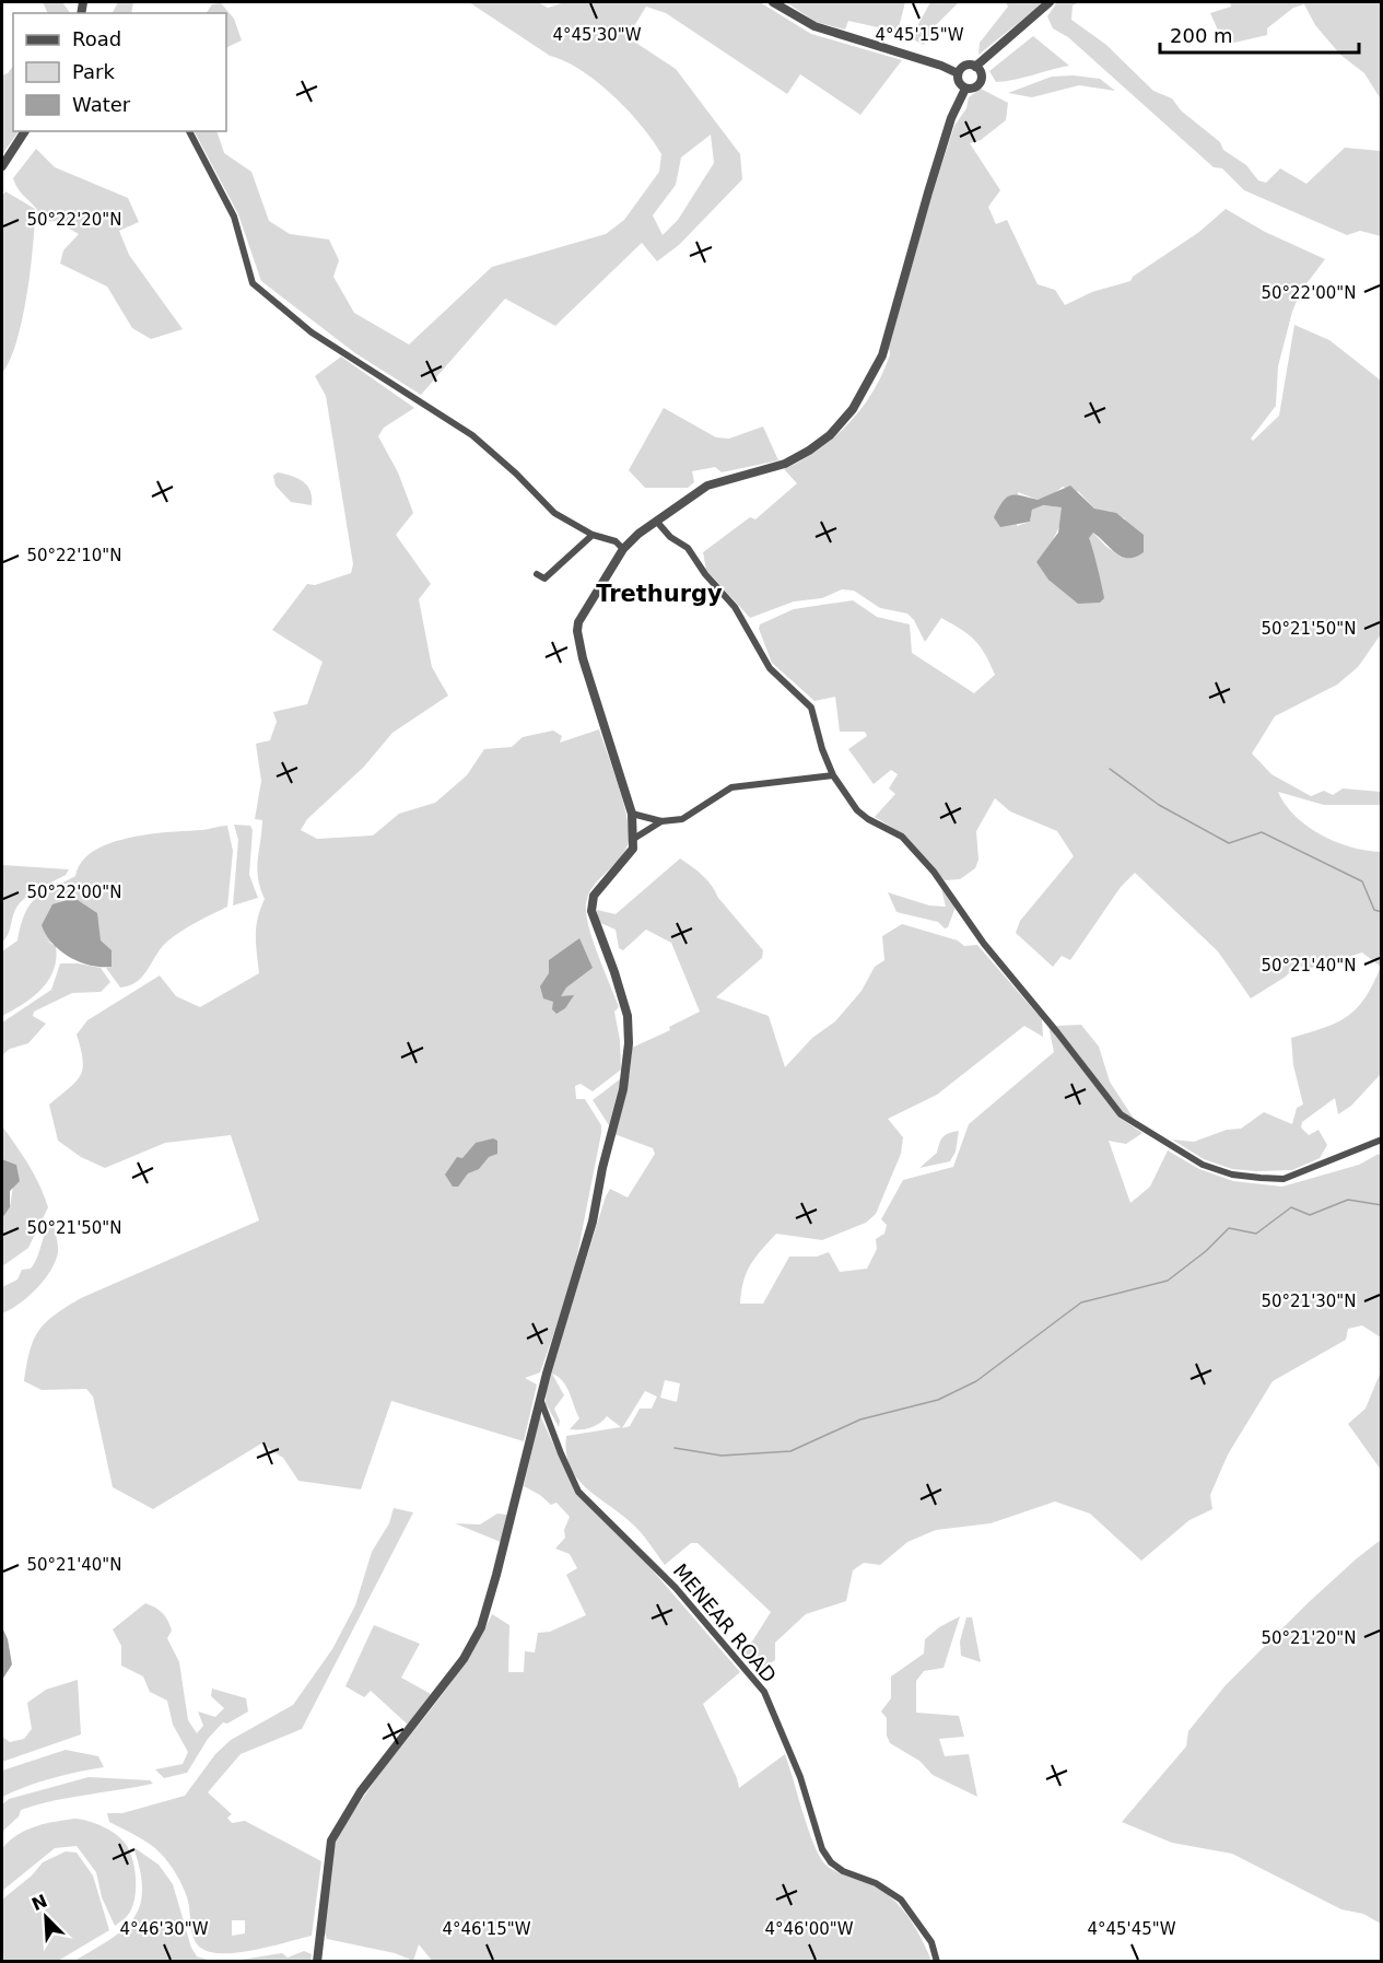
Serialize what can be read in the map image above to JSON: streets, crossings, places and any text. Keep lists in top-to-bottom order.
{
  "streets": {
    "street": ["MENEAR ROAD"]
  },
  "districts": ["Trethurgy"],
  "legend": ["Road", "Park", "Water"],
  "scale_bar": "200 m",
  "north": "top left",
  "coordinates": [
    "4°45'30\"W",
    "4°45'15\"W",
    "50°22'20\"N",
    "50°22'00\"N",
    "50°22'10\"N",
    "50°21'50\"N",
    "50°21'40\"N",
    "50°21'30\"N",
    "50°21'20\"N",
    "4°46'30\"W",
    "4°46'15\"W",
    "4°46'00\"W",
    "4°45'45\"W"
  ]
}
